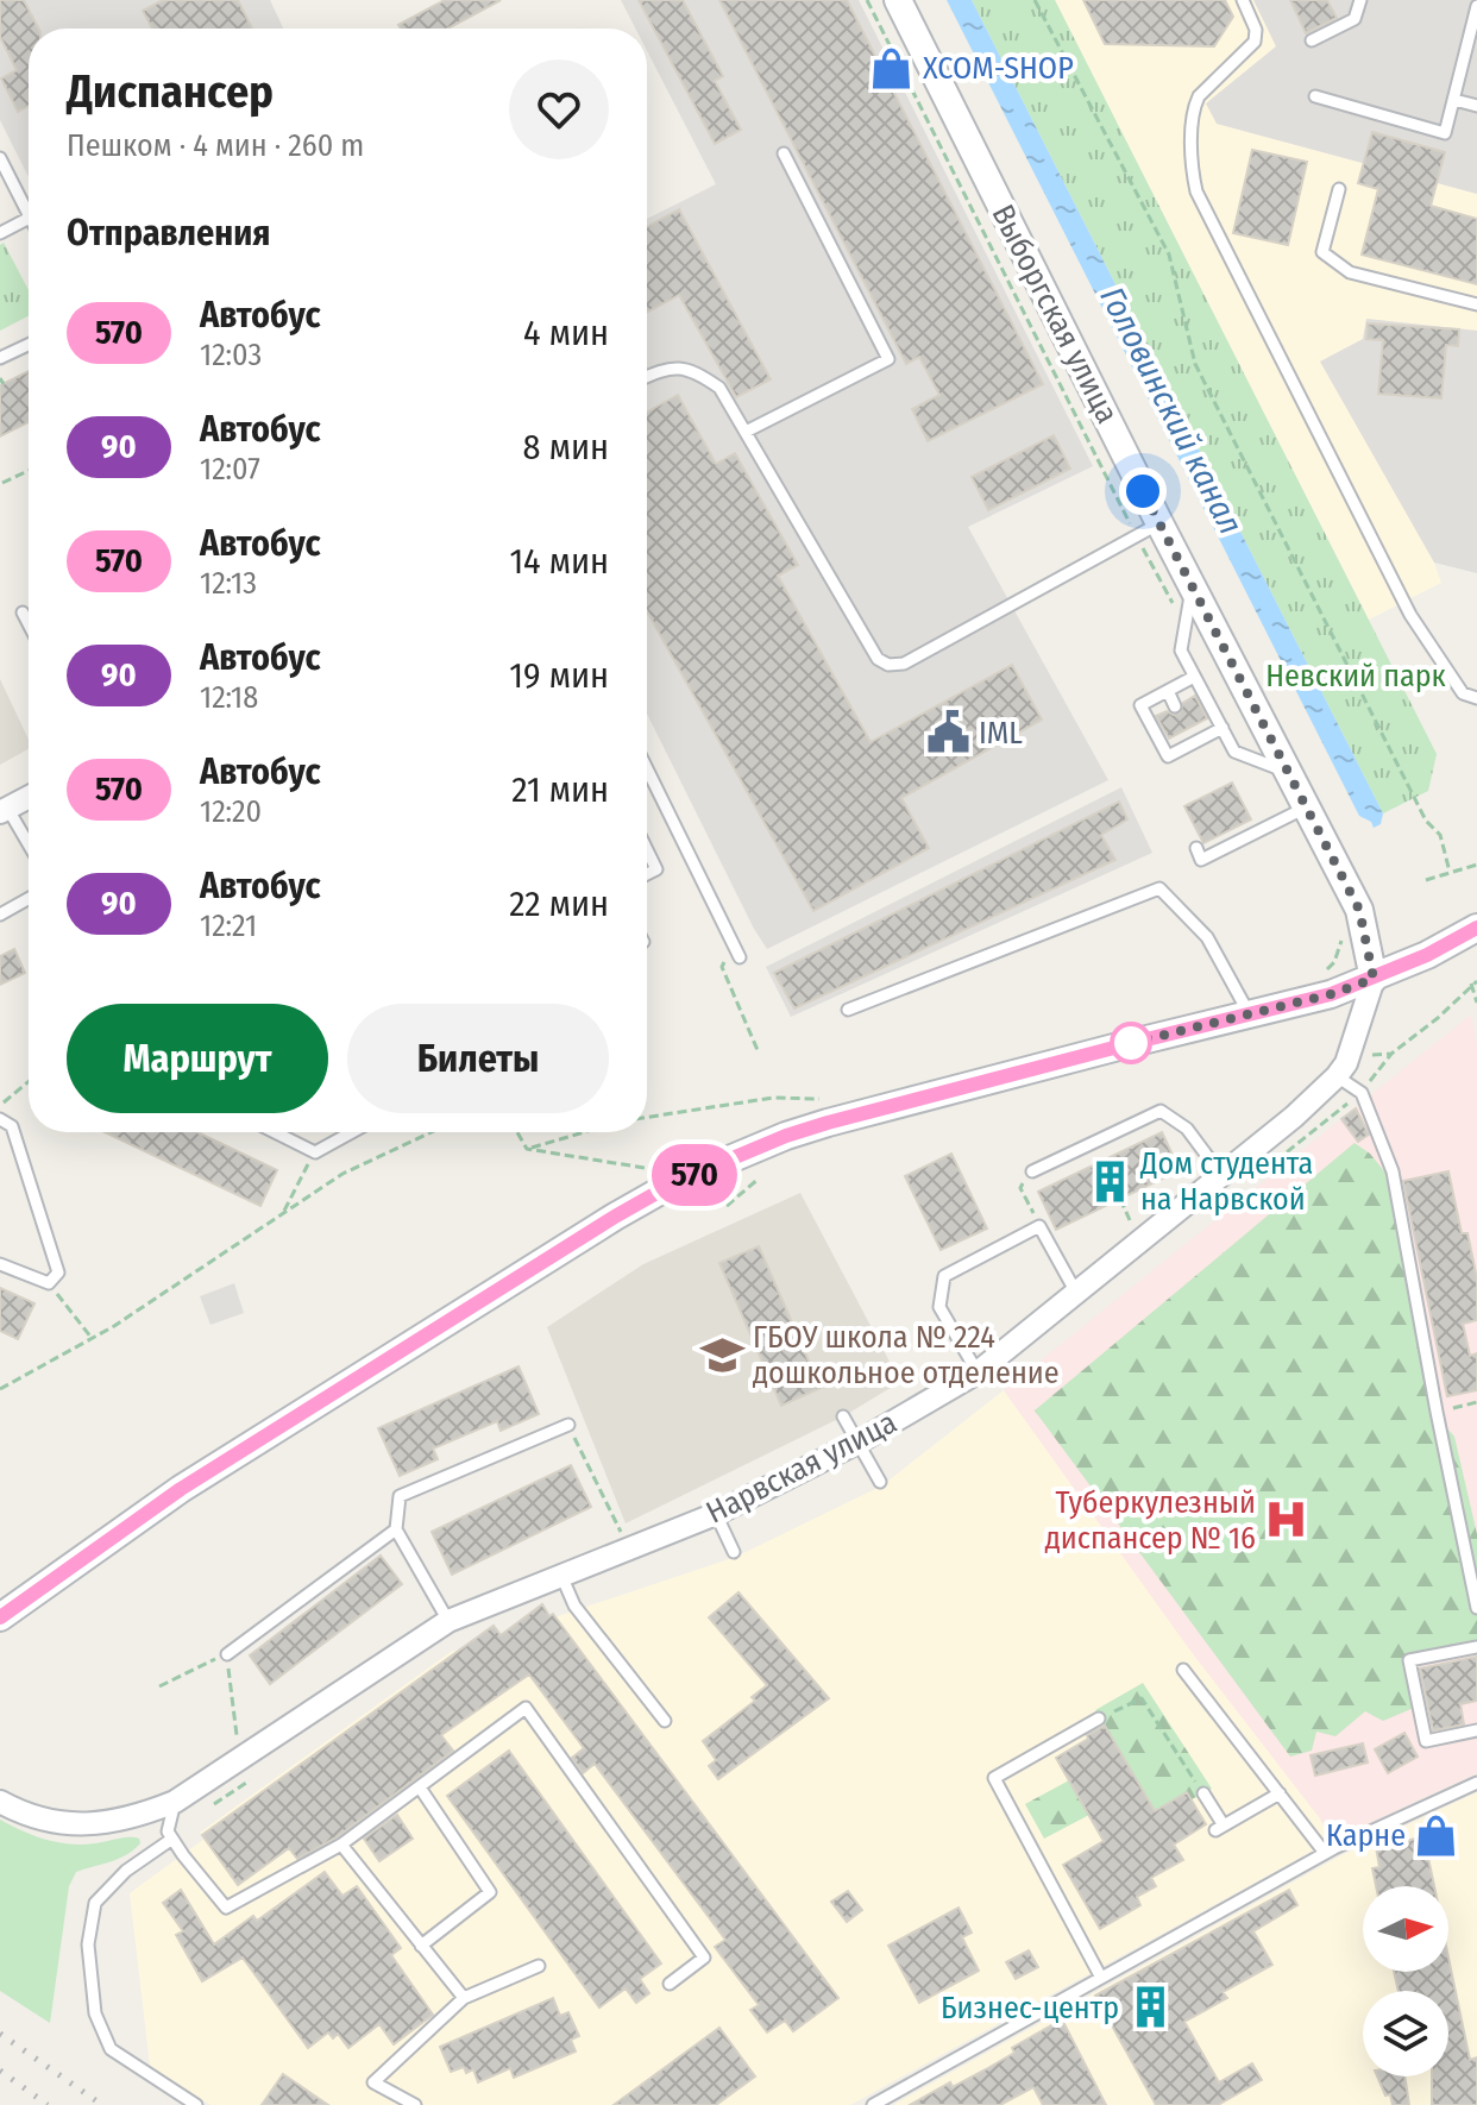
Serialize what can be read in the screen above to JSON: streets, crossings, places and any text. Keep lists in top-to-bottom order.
{
  "streets": {
    "street": ["Выборгская улица", "Нарвская улица"]
  },
  "crossings": [
    ["Выборгская улица", "Нарвская улица"]
  ],
  "water": ["Головинский канал"],
  "parks": ["Невский парк"],
  "places": {
    "shop": ["XCOM-SHOP", "Карне"],
    "public building": ["IML"],
    "building": ["Дом студента на Нарвской", "Бизнес-центр"],
    "school or university": ["ГБОУ школа № 224 дошкольное отделение"],
    "hospital": ["Туберкулезный диспансер № 16"]
  },
  "lines": ["bus line 570"],
  "north": "right",
  "page": {
    "on_map": "570",
    "heading": [
      ["Диспансер", "Пешком · 4 мин · 260 m"],
      "Отправления"
    ],
    "list": [
      {
        "mark": "570",
        "name": "Автобус",
        "note": "12:03",
        "value": "4 мин"
      },
      {
        "mark": "90",
        "name": "Автобус",
        "note": "12:07",
        "value": "8 мин"
      },
      {
        "mark": "570",
        "name": "Автобус",
        "note": "12:13",
        "value": "14 мин"
      },
      {
        "mark": "90",
        "name": "Автобус",
        "note": "12:18",
        "value": "19 мин"
      },
      {
        "mark": "570",
        "name": "Автобус",
        "note": "12:20",
        "value": "21 мин"
      },
      {
        "mark": "90",
        "name": "Автобус",
        "note": "12:21",
        "value": "22 мин"
      }
    ],
    "buttons": ["Маршрут", "Билеты"]
  }
}
